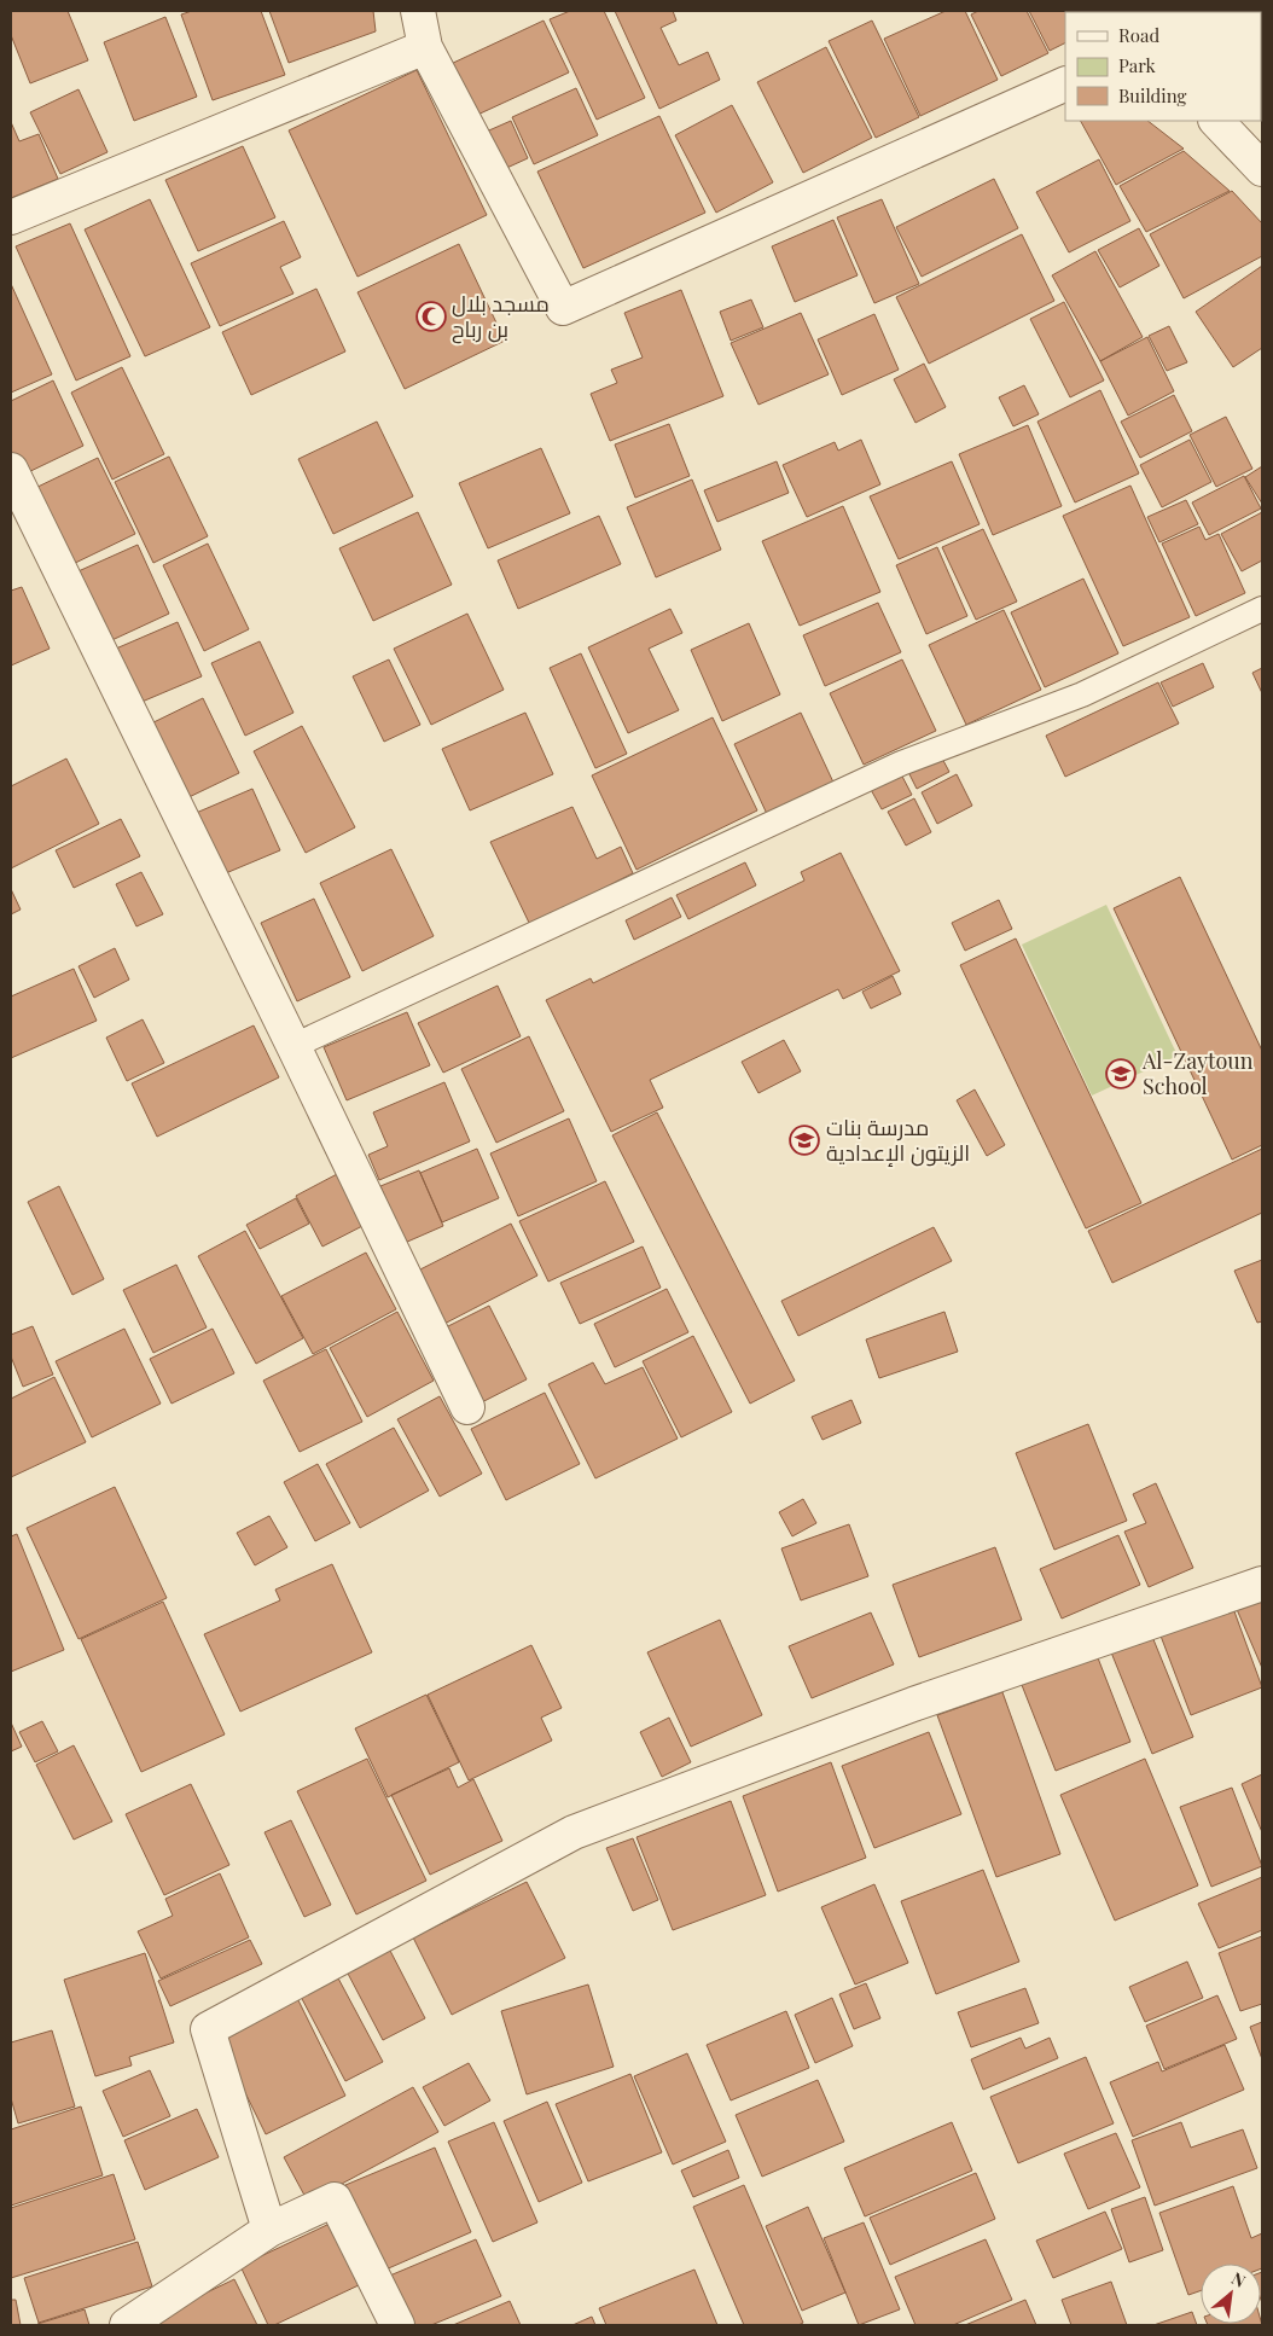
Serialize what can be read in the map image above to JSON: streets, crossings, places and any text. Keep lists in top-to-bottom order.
{
  "places": {
    "mosque": ["مسجد بلال بن رباح"],
    "school or university": ["Al-Zaytoun School", "مدرسة بنات الزيتون الإعدادية"]
  },
  "legend": ["Road", "Park", "Building"],
  "north": "top right"
}
